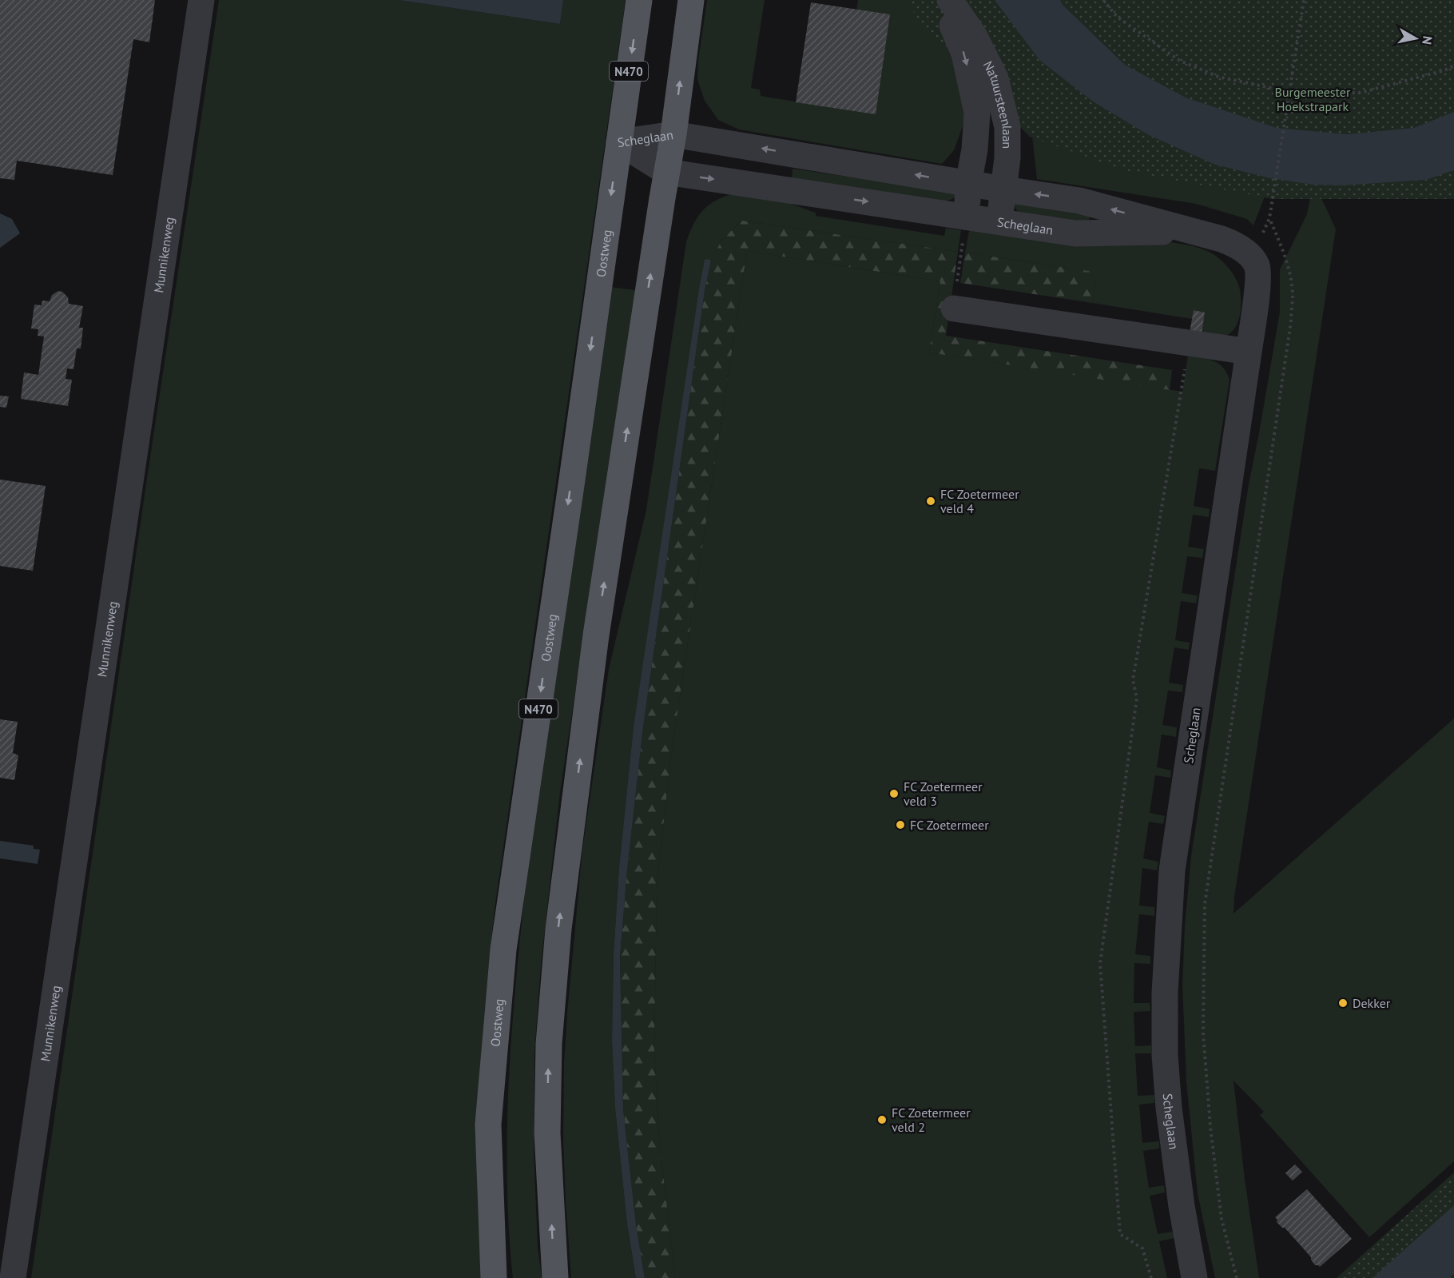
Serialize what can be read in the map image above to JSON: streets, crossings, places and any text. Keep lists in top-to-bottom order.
{
  "streets": {
    "main road": ["N470", "Oostweg"],
    "street": ["Natuursteenlaan", "Scheglaan", "Munnikenweg"]
  },
  "crossings": [
    ["Natuursteenlaan", "Scheglaan"],
    ["Scheglaan", "Oostweg"]
  ],
  "parks": ["Burgemeester Hoekstrapark"],
  "places": [
    "FC Zoetermeer veld 4",
    "FC Zoetermeer veld 3",
    "FC Zoetermeer",
    "Dekker",
    "FC Zoetermeer veld 2"
  ],
  "north": "right"
}
